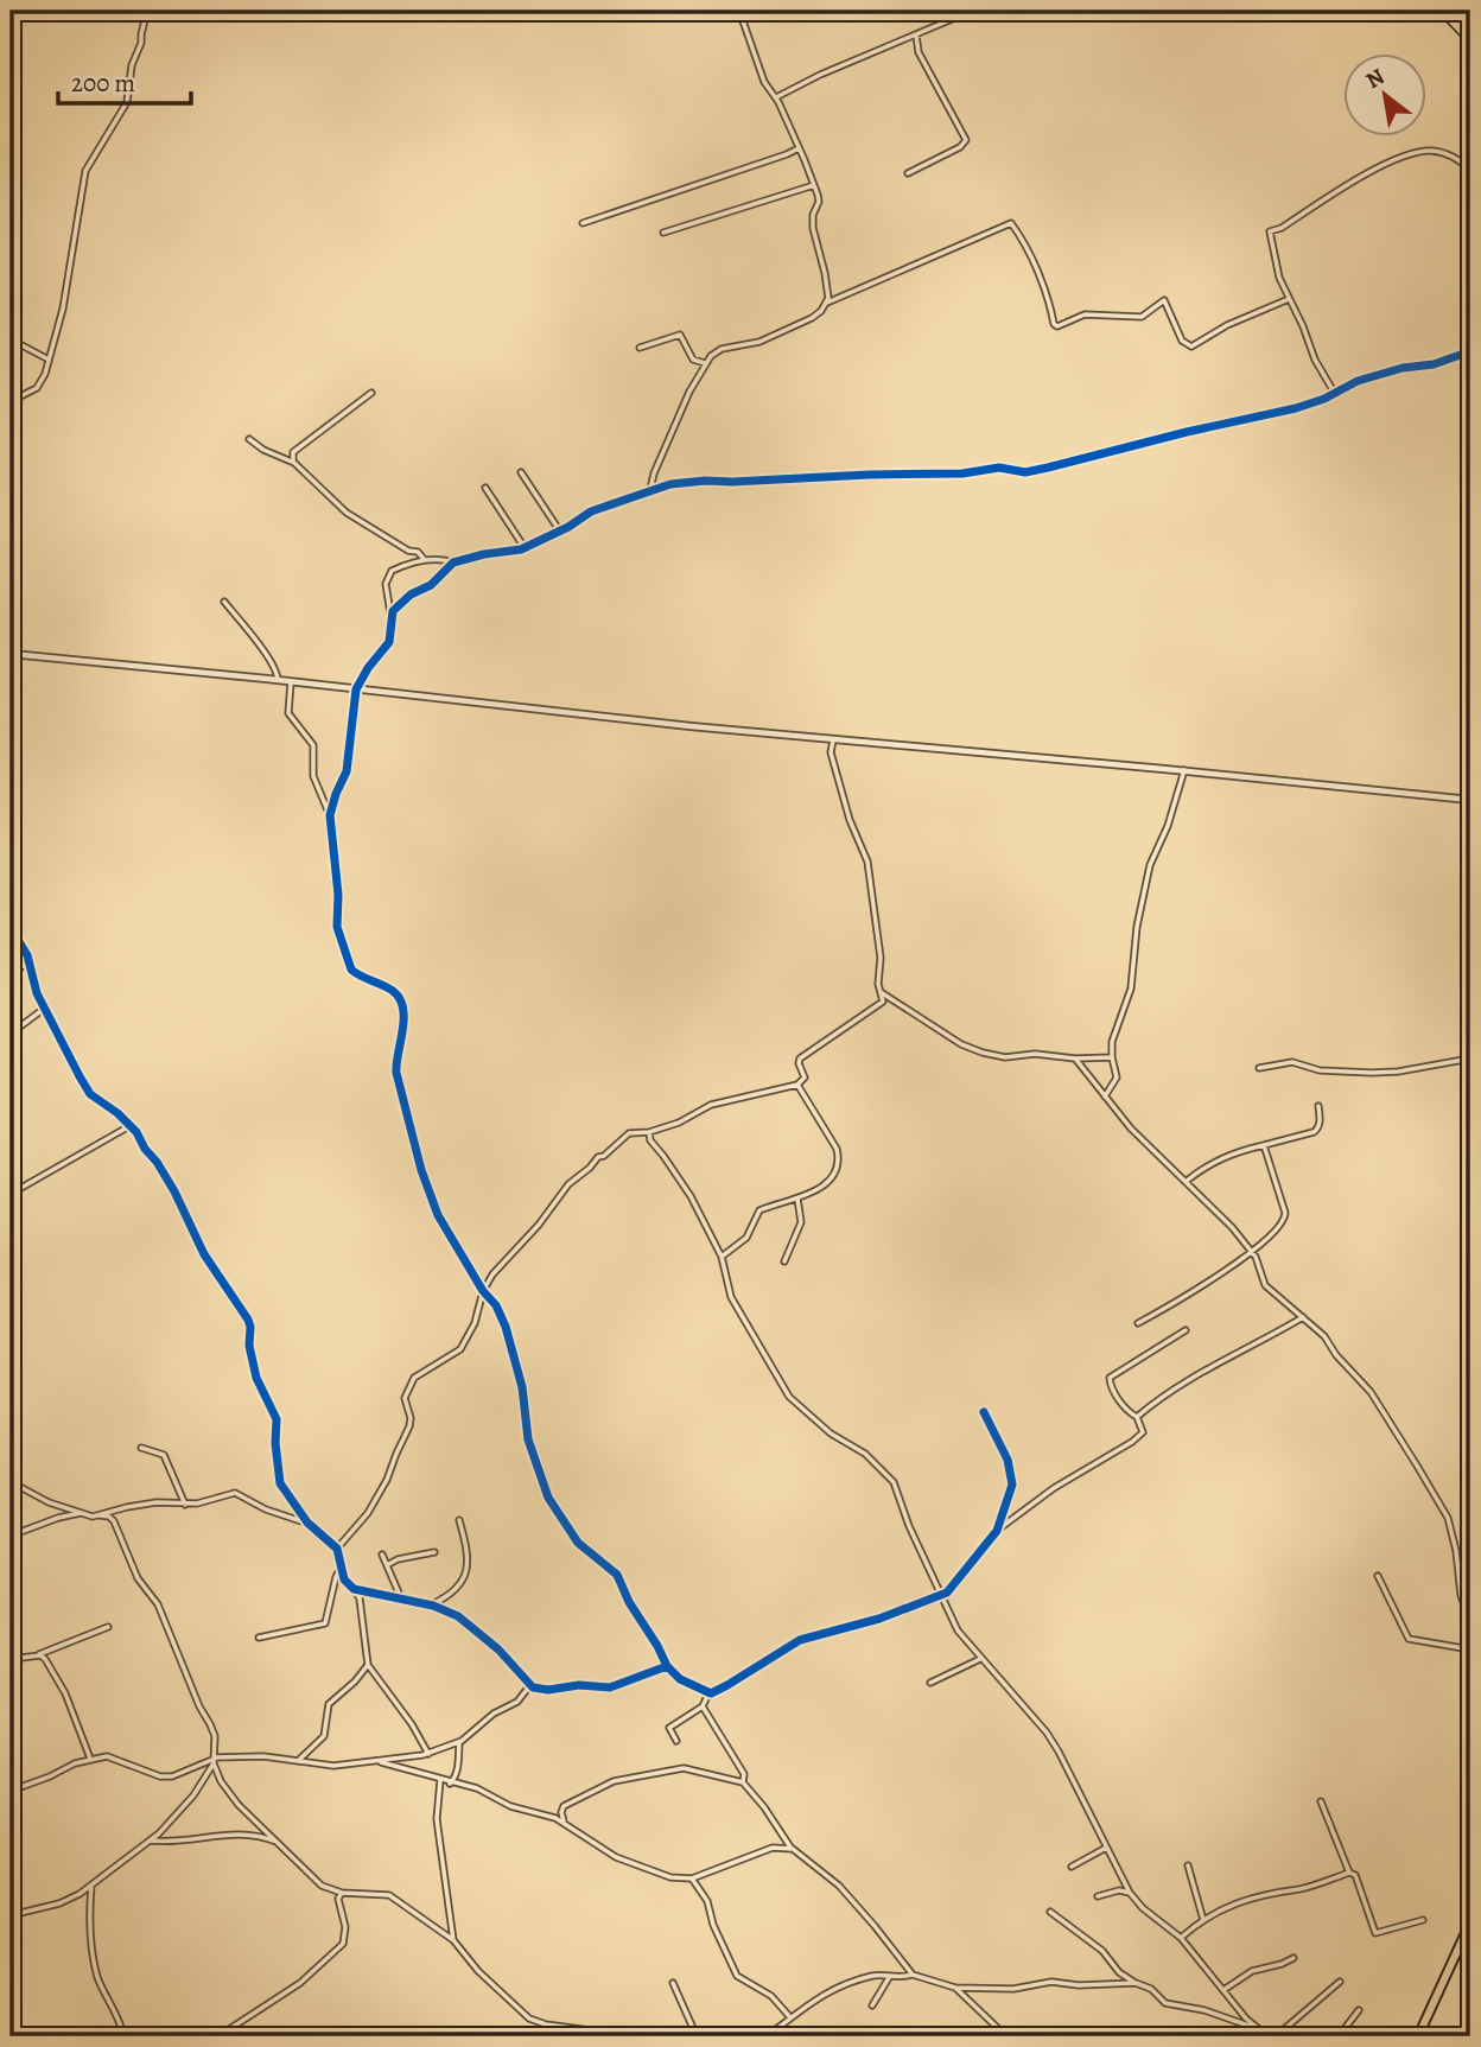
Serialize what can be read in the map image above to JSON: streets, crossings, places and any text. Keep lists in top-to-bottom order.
{
  "scale_bar": "200 m",
  "north": "top left"
}
